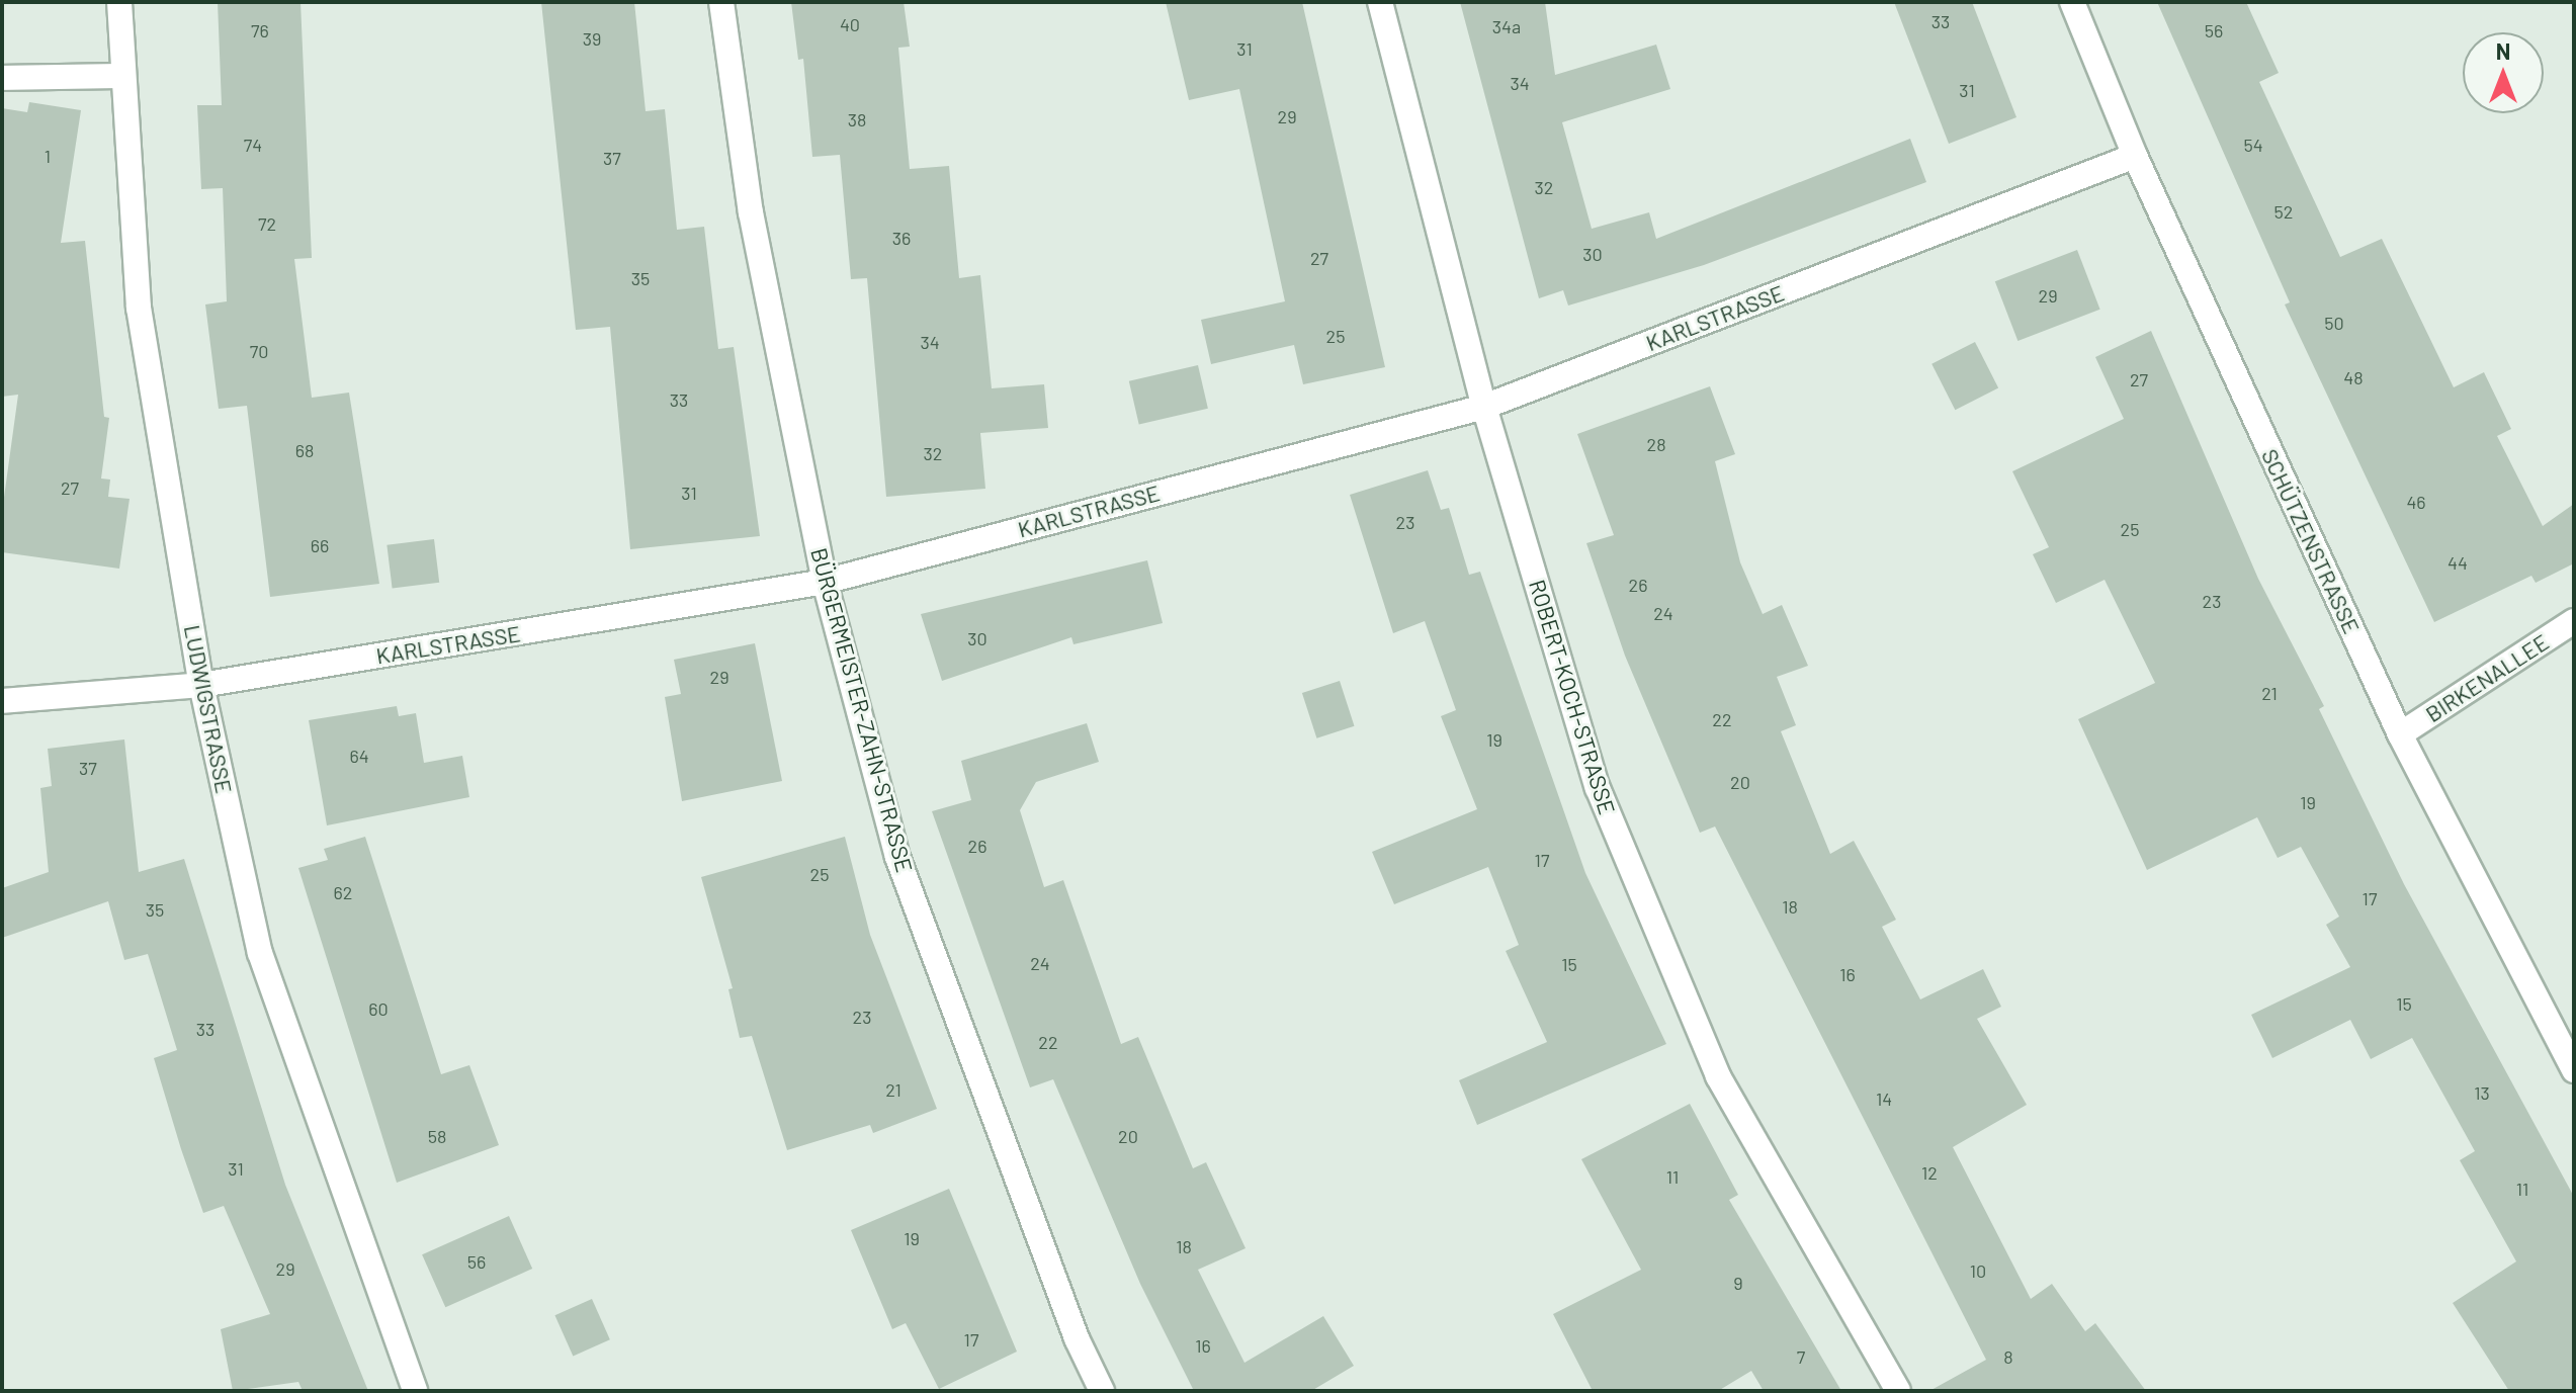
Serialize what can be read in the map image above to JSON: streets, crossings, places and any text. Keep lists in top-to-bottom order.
{
  "streets": {
    "street": [
      "KARLSTRASSE",
      "SCHÜTZENSTRASSE",
      "BIRKENALLEE",
      "ROBERT-KOCH-STRASSE",
      "LUDWIGSTRASSE",
      "BÜRGERMEISTER-ZAHN-STRASSE"
    ]
  },
  "crossings": [
    ["KARLSTRASSE", "SCHÜTZENSTRASSE"],
    ["KARLSTRASSE", "ROBERT-KOCH-STRASSE"],
    ["KARLSTRASSE", "LUDWIGSTRASSE"],
    ["KARLSTRASSE", "BÜRGERMEISTER-ZAHN-STRASSE"],
    ["SCHÜTZENSTRASSE", "BIRKENALLEE"]
  ],
  "house_numbers": [
    "33",
    "40",
    "34a",
    "76",
    "56",
    "39",
    "31",
    "34",
    "31",
    "29",
    "38",
    "74",
    "54",
    "1",
    "37",
    "32",
    "52",
    "72",
    "36",
    "30",
    "27",
    "35",
    "29",
    "50",
    "25",
    "34",
    "70",
    "48",
    "27",
    "33",
    "28",
    "68",
    "32",
    "27",
    "31",
    "46",
    "23",
    "25",
    "66",
    "44",
    "26",
    "23",
    "24",
    "30",
    "29",
    "21",
    "22",
    "19",
    "64",
    "37",
    "20",
    "19",
    "26",
    "17",
    "25",
    "62",
    "17",
    "18",
    "35",
    "24",
    "15",
    "16",
    "15",
    "60",
    "23",
    "33",
    "22",
    "21",
    "13",
    "14",
    "58",
    "20",
    "31",
    "12",
    "11",
    "11",
    "19",
    "18",
    "56",
    "29",
    "10",
    "9",
    "17",
    "16",
    "7",
    "8"
  ],
  "north": "top"
}
